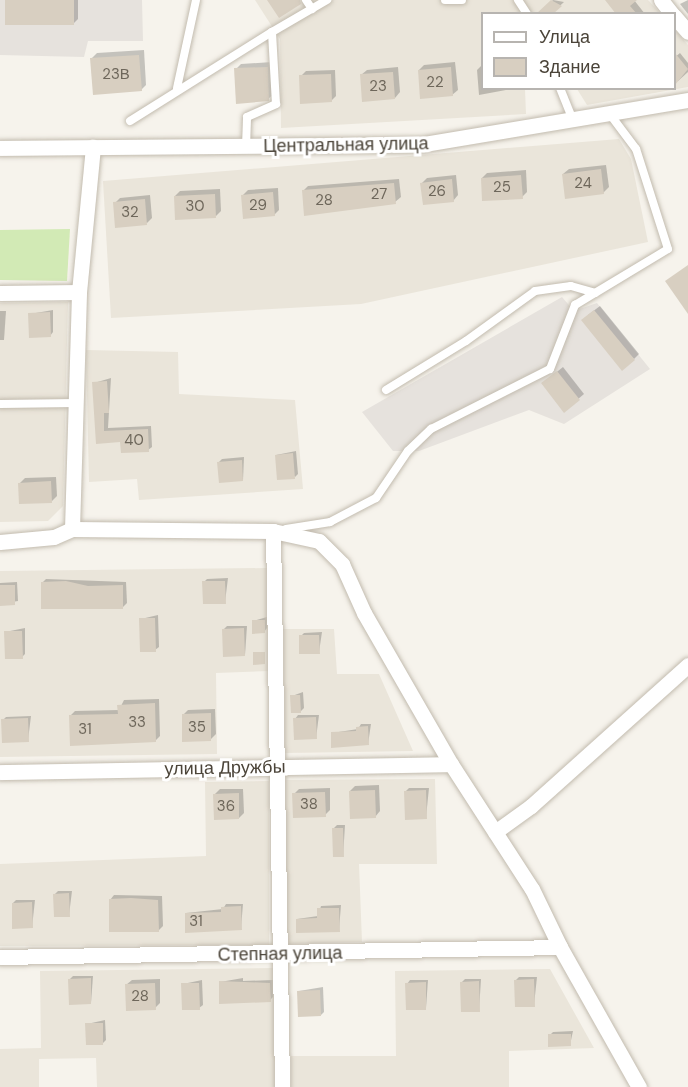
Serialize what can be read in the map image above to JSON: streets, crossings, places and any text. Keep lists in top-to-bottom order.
{
  "streets": {
    "street": ["Центральная улица", "улица Дружбы", "Степная улица"]
  },
  "house_numbers": [
    "23В",
    "22",
    "23",
    "24",
    "25",
    "26",
    "27",
    "28",
    "29",
    "30",
    "32",
    "40",
    "33",
    "35",
    "31",
    "38",
    "36",
    "31",
    "28"
  ],
  "legend": ["Улица", "Здание"]
}
